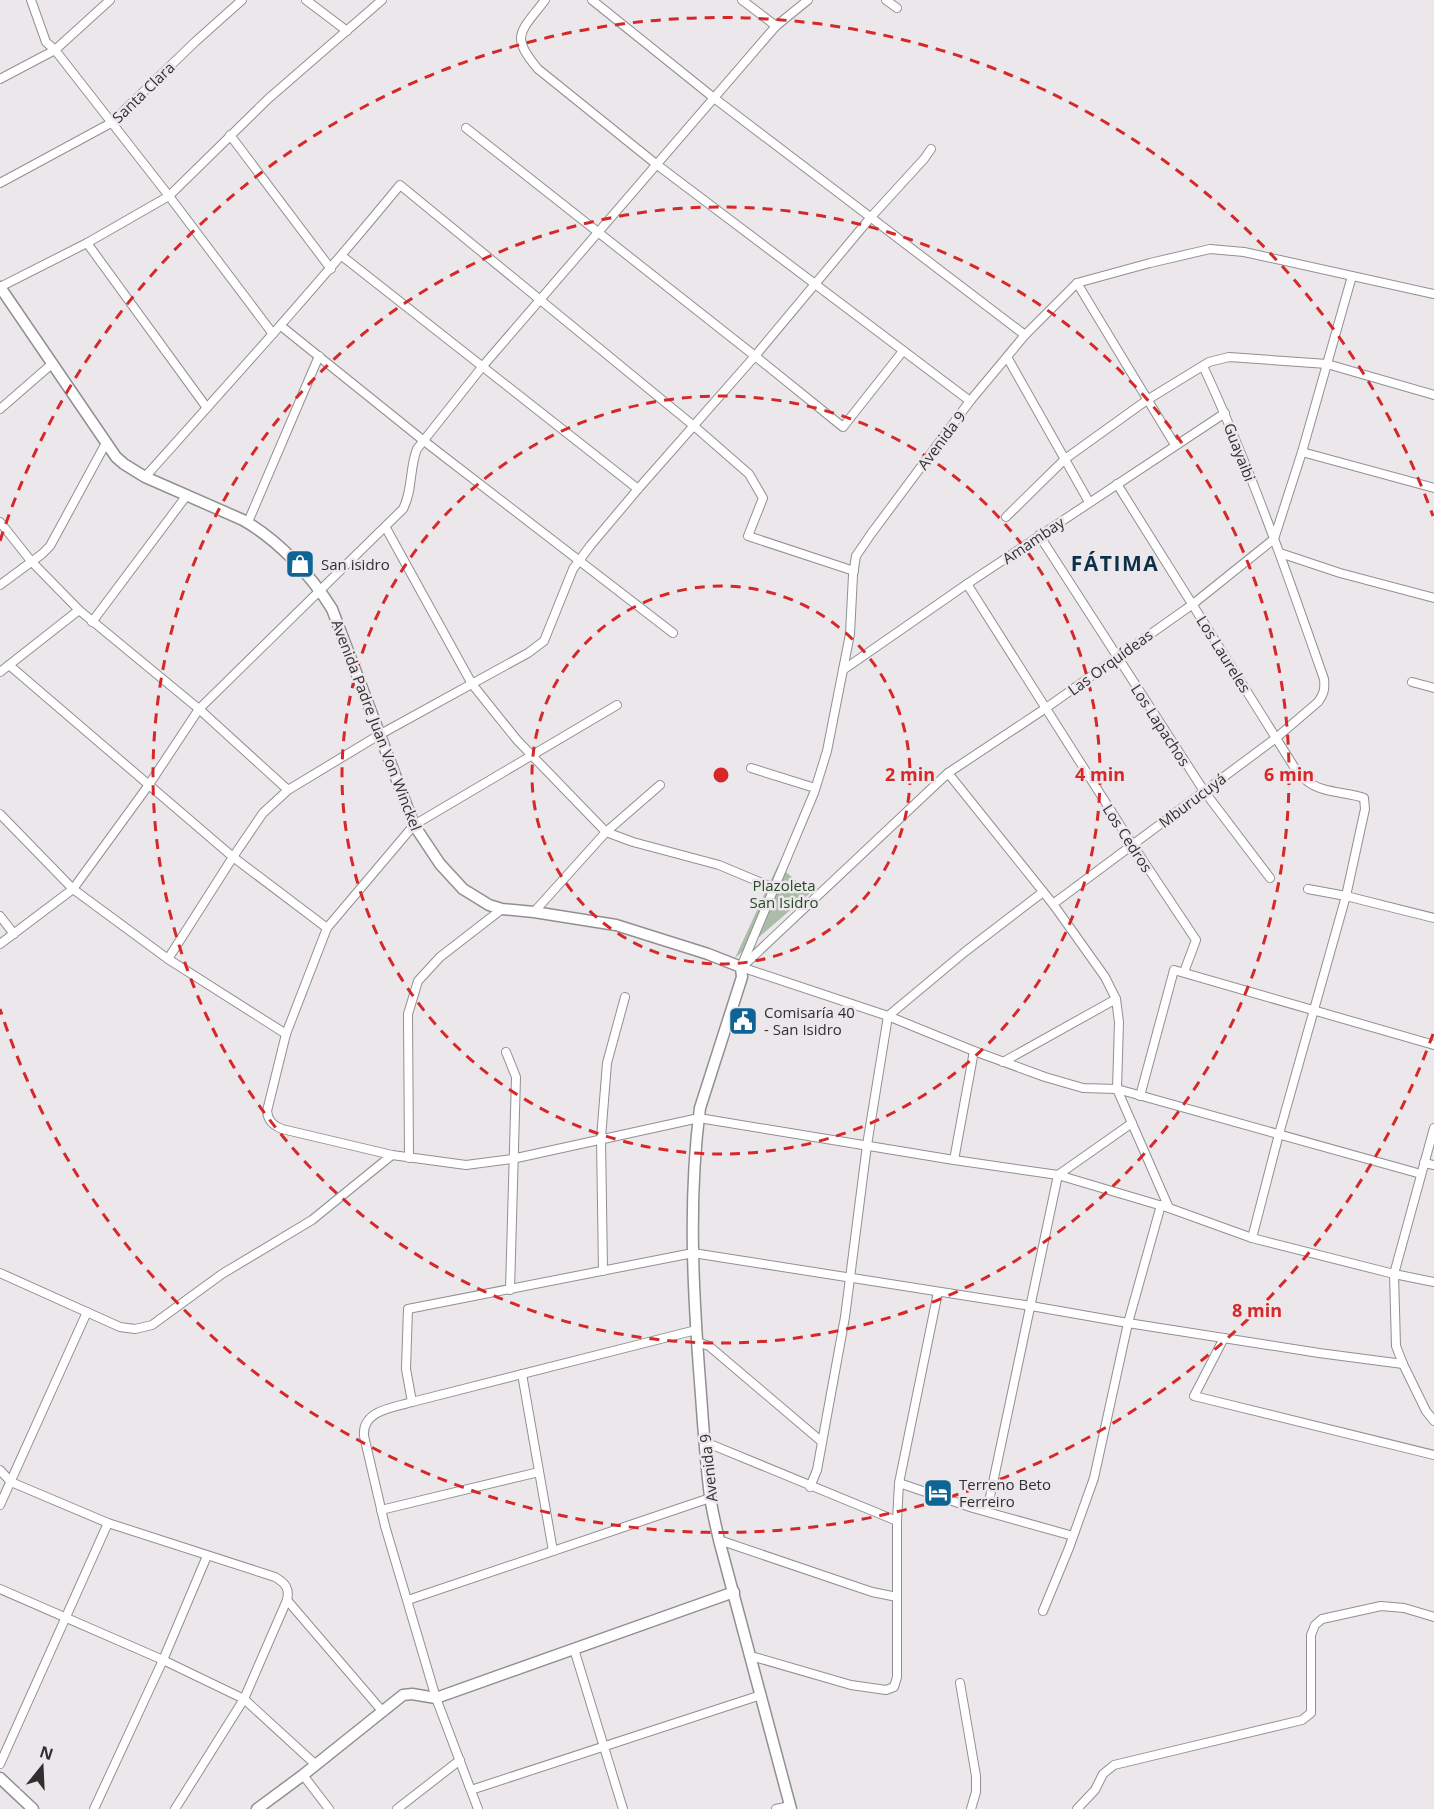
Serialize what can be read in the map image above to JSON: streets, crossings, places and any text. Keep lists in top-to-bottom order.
{
  "streets": {
    "main road": ["Avenida 9", "Avenida Padre Juan Von Winckel"],
    "street": [
      "Santa Clara",
      "Guayaibi",
      "Amambay",
      "Los Laureles",
      "Las Orquídeas",
      "Los Lapachos",
      "Mburucuyá",
      "Los Cedros"
    ]
  },
  "crossings": [
    ["Avenida 9", "Amambay"],
    ["Avenida 9", "Las Orquídeas"],
    ["Avenida 9", "Avenida Padre Juan Von Winckel"],
    ["Guayaibi", "Amambay"],
    ["Guayaibi", "Las Orquídeas"],
    ["Guayaibi", "Mburucuyá"],
    ["Amambay", "Los Laureles"],
    ["Amambay", "Los Lapachos"],
    ["Amambay", "Los Cedros"],
    ["Los Laureles", "Las Orquídeas"],
    ["Los Laureles", "Mburucuyá"],
    ["Las Orquídeas", "Avenida Padre Juan Von Winckel"],
    ["Las Orquídeas", "Los Lapachos"],
    ["Las Orquídeas", "Los Cedros"],
    ["Los Lapachos", "Mburucuyá"],
    ["Mburucuyá", "Los Cedros"]
  ],
  "districts": ["FÁTIMA"],
  "parks": ["Plazoleta San Isidro"],
  "places": {
    "shop": ["San isidro"],
    "public building": ["Comisaría 40 - San Isidro"],
    "hotel": ["Terreno Beto Ferreiro"]
  },
  "north": "top",
  "rings": [
    "2 min",
    "4 min",
    "6 min",
    "8 min"
  ]
}
